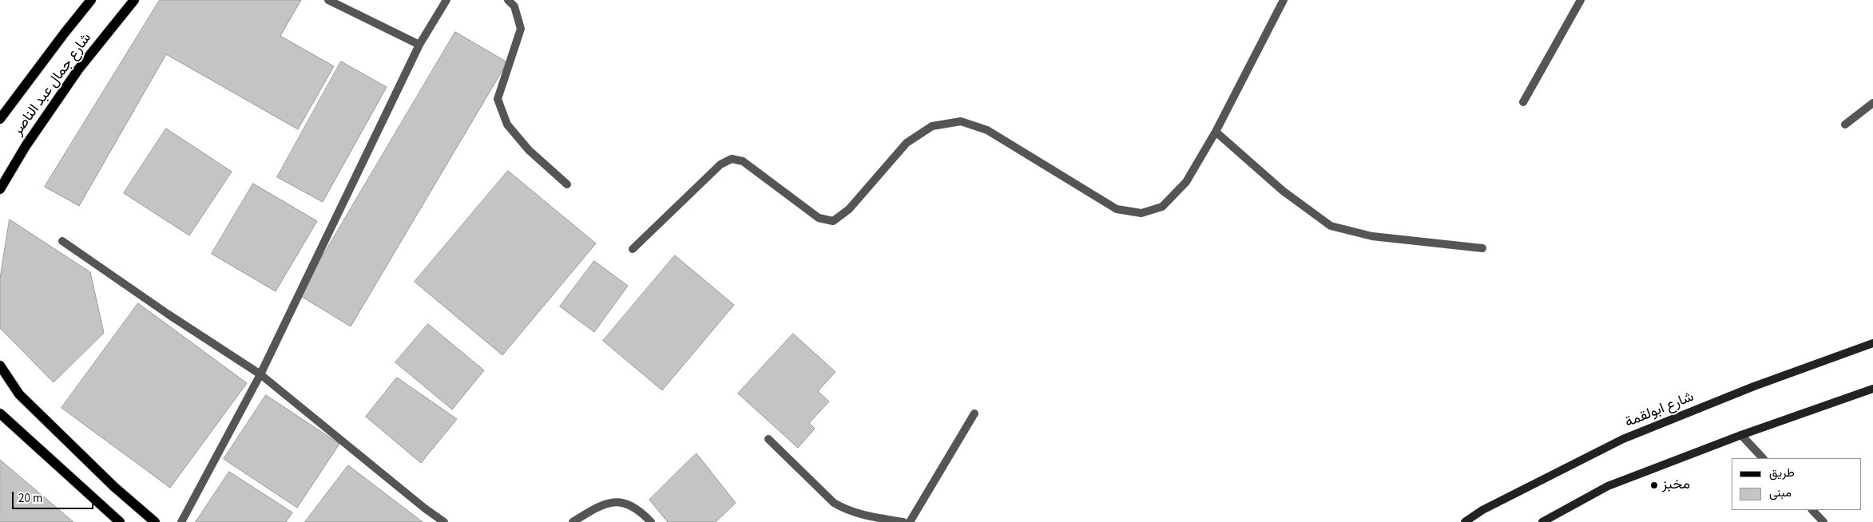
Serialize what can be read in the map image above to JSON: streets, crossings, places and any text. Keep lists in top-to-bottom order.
{
  "streets": {
    "main road": ["شارع جمال عبد الناصر"],
    "street": ["شارع ابولقمة"]
  },
  "places": ["مخبز"],
  "legend": ["طريق", "مبنى"],
  "scale_bar": "20 m"
}
